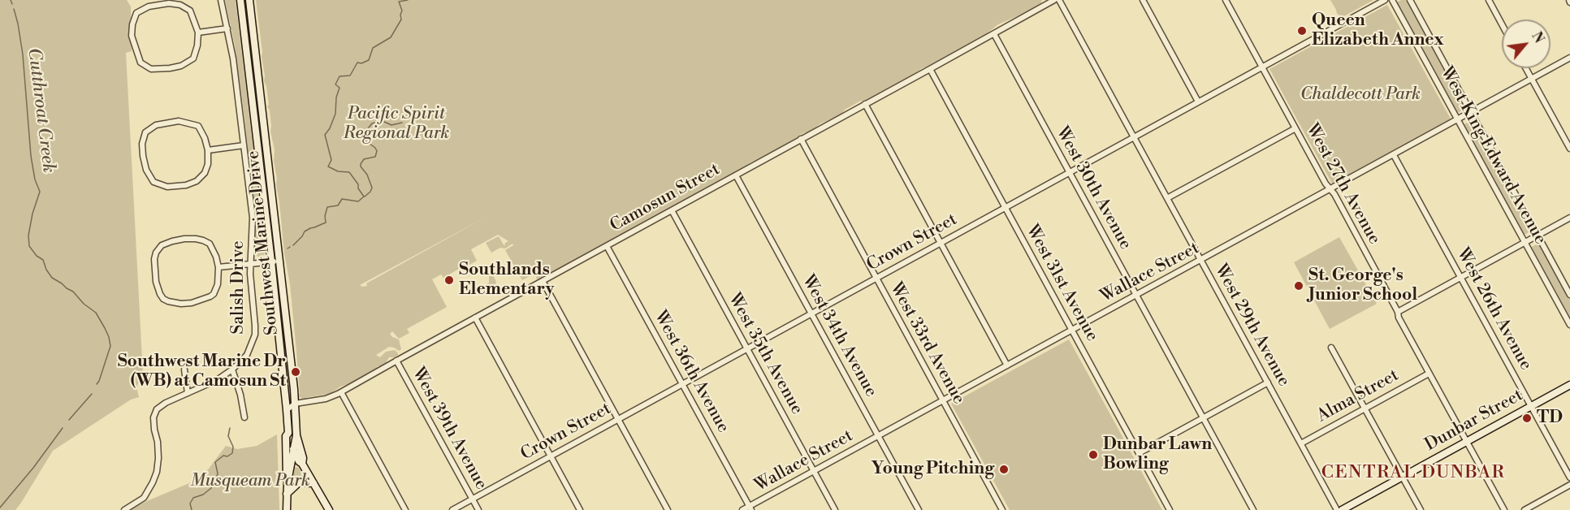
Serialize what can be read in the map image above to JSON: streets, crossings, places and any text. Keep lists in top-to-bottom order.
{
  "streets": {
    "main road": ["Southwest Marine Drive", "Dunbar Street"],
    "street": [
      "West King Edward Avenue",
      "West 27th Avenue",
      "West 30th Avenue",
      "Camosun Street",
      "Crown Street",
      "Wallace Street",
      "West 31st Avenue",
      "Salish Drive",
      "West 26th Avenue",
      "West 29th Avenue",
      "West 34th Avenue",
      "West 33rd Avenue",
      "West 35th Avenue",
      "West 36th Avenue",
      "Alma Street",
      "West 39th Avenue"
    ]
  },
  "crossings": [
    ["West King Edward Avenue", "Wallace Street"],
    ["West 27th Avenue", "Crown Street"],
    ["West 27th Avenue", "Wallace Street"],
    ["West 27th Avenue", "Alma Street"],
    ["West 27th Avenue", "Dunbar Street"],
    ["West 30th Avenue", "Camosun Street"],
    ["West 30th Avenue", "Crown Street"],
    ["West 30th Avenue", "Wallace Street"],
    ["Camosun Street", "Southwest Marine Drive"],
    ["Camosun Street", "West 31st Avenue"],
    ["Camosun Street", "West 34th Avenue"],
    ["Camosun Street", "West 33rd Avenue"],
    ["Camosun Street", "West 35th Avenue"],
    ["Camosun Street", "West 36th Avenue"],
    ["Camosun Street", "West 39th Avenue"],
    ["Crown Street", "West 31st Avenue"],
    ["Crown Street", "West 29th Avenue"],
    ["Crown Street", "West 34th Avenue"],
    ["Crown Street", "West 33rd Avenue"],
    ["Crown Street", "West 35th Avenue"],
    ["Crown Street", "West 36th Avenue"],
    ["Crown Street", "West 39th Avenue"],
    ["Wallace Street", "West 31st Avenue"],
    ["Wallace Street", "West 26th Avenue"],
    ["Wallace Street", "West 29th Avenue"],
    ["Wallace Street", "West 34th Avenue"],
    ["Wallace Street", "West 33rd Avenue"],
    ["Wallace Street", "West 35th Avenue"],
    ["Wallace Street", "West 36th Avenue"],
    ["West 26th Avenue", "Dunbar Street"],
    ["West 29th Avenue", "Alma Street"]
  ],
  "districts": ["CENTRAL DUNBAR"],
  "water": ["Cutthroat Creek"],
  "parks": ["Chaldecott Park", "Pacific Spirit Regional Park", "Musqueam Park"],
  "places": [
    "Queen Elizabeth Annex",
    "Southlands Elementary",
    "St. George's Junior School",
    "Southwest Marine Dr (WB) at Camosun St",
    "TD",
    "Dunbar Lawn Bowling",
    "Young Pitching"
  ],
  "north": "top right"
}
